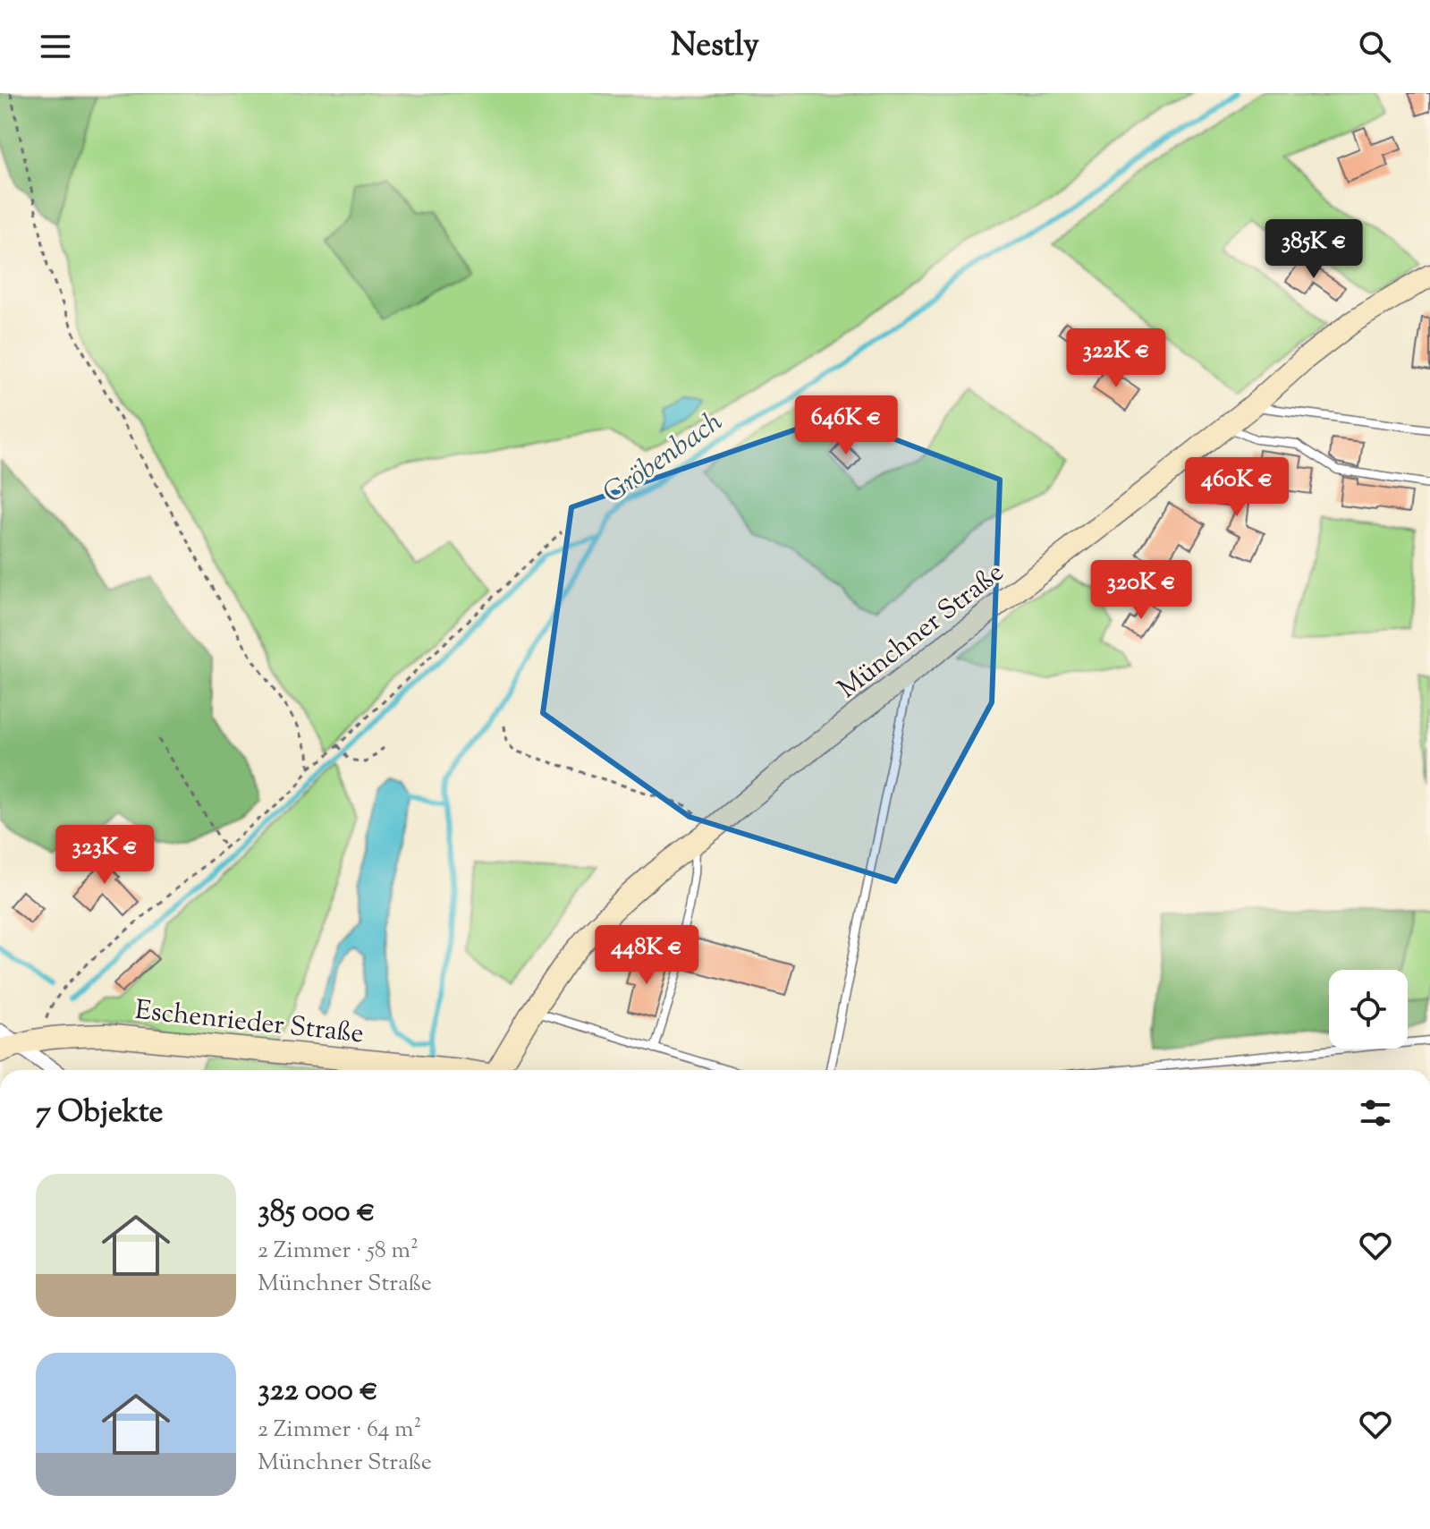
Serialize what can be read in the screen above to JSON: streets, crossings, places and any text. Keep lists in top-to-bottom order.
{
  "streets": {
    "street": ["Münchner Straße", "Eschenrieder Straße"]
  },
  "water": ["Gröbenbach"],
  "page": {
    "header": "Nestly",
    "price": [
      "385K €",
      "322K €",
      "646K €",
      "460K €",
      "320K €",
      "323K €",
      "448K €"
    ],
    "heading": "7 Objekte",
    "list": [
      {
        "name": "385 000 €",
        "note": "2 Zimmer · 58 m² · Münchner Straße"
      },
      {
        "name": "322 000 €",
        "note": "2 Zimmer · 64 m² · Münchner Straße"
      }
    ]
  }
}
